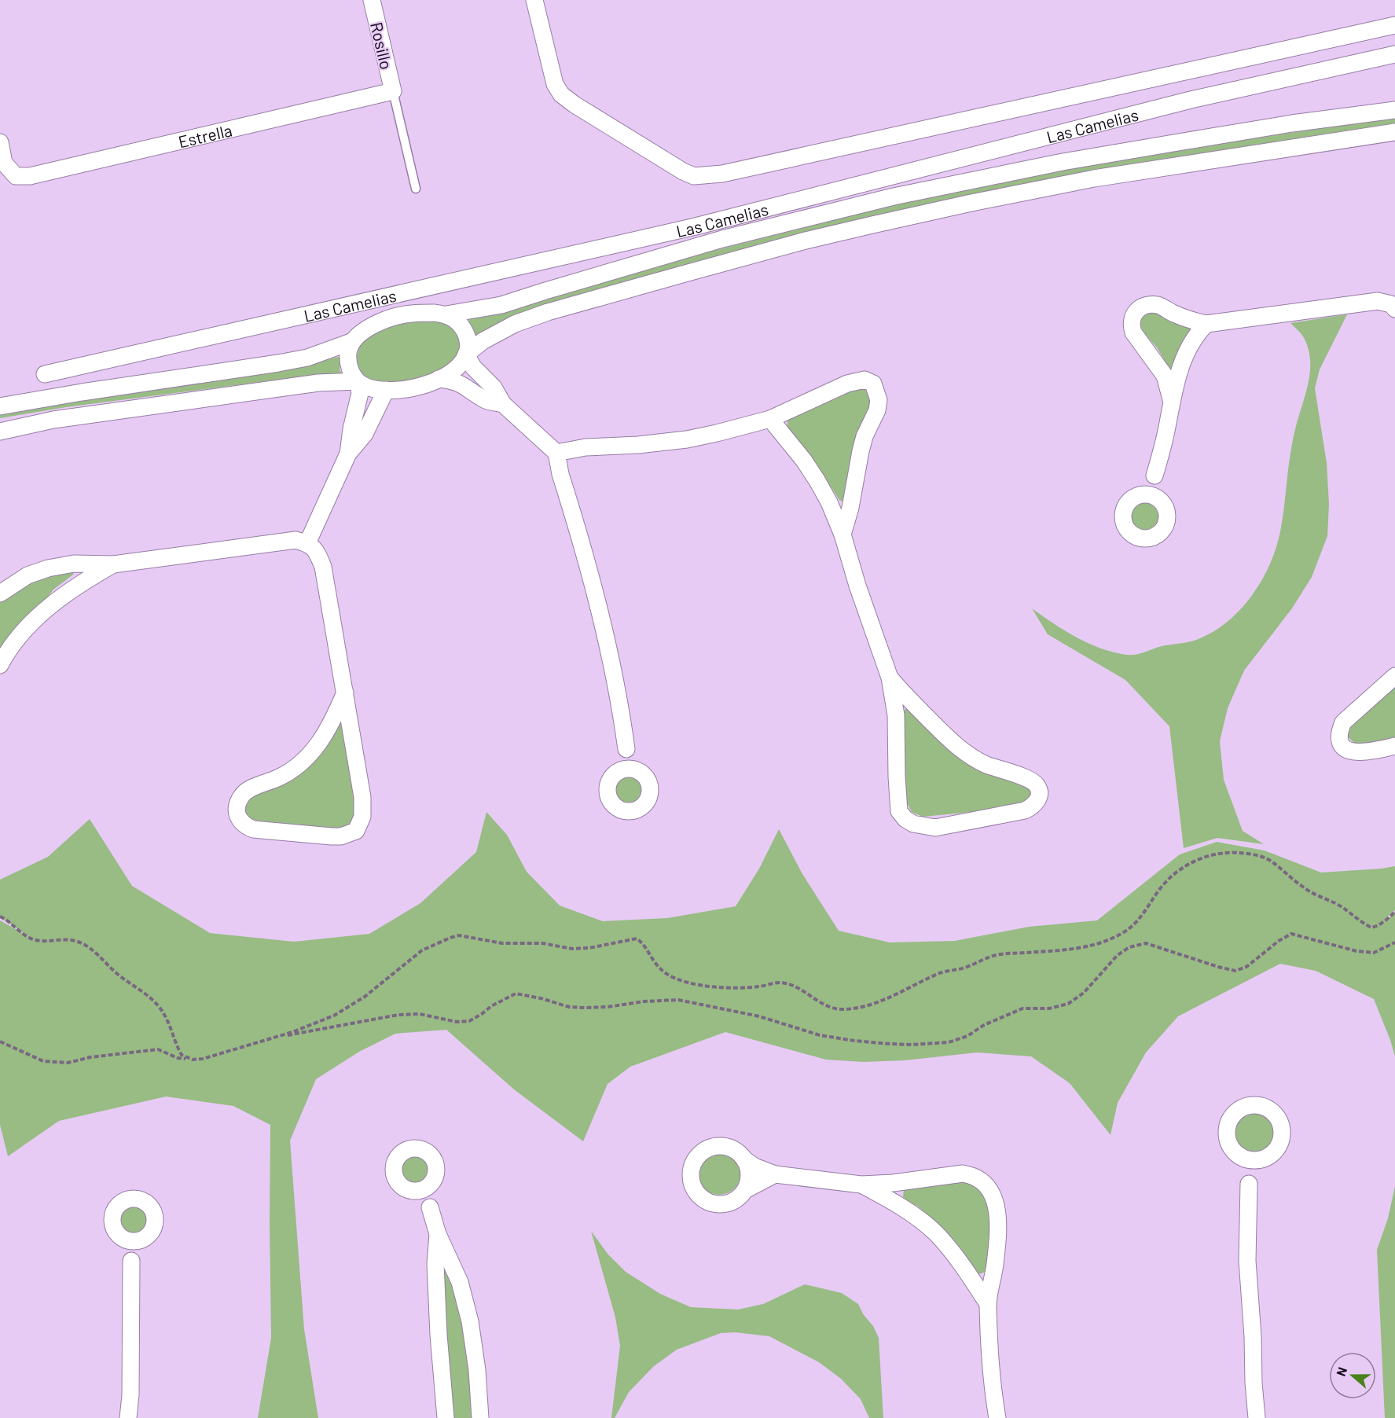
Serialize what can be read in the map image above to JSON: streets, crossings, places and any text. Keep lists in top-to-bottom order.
{
  "streets": {
    "street": ["Rosillo", "Las Camelias", "Estrella"]
  },
  "crossings": [
    ["Rosillo", "Estrella"]
  ],
  "north": "left"
}
